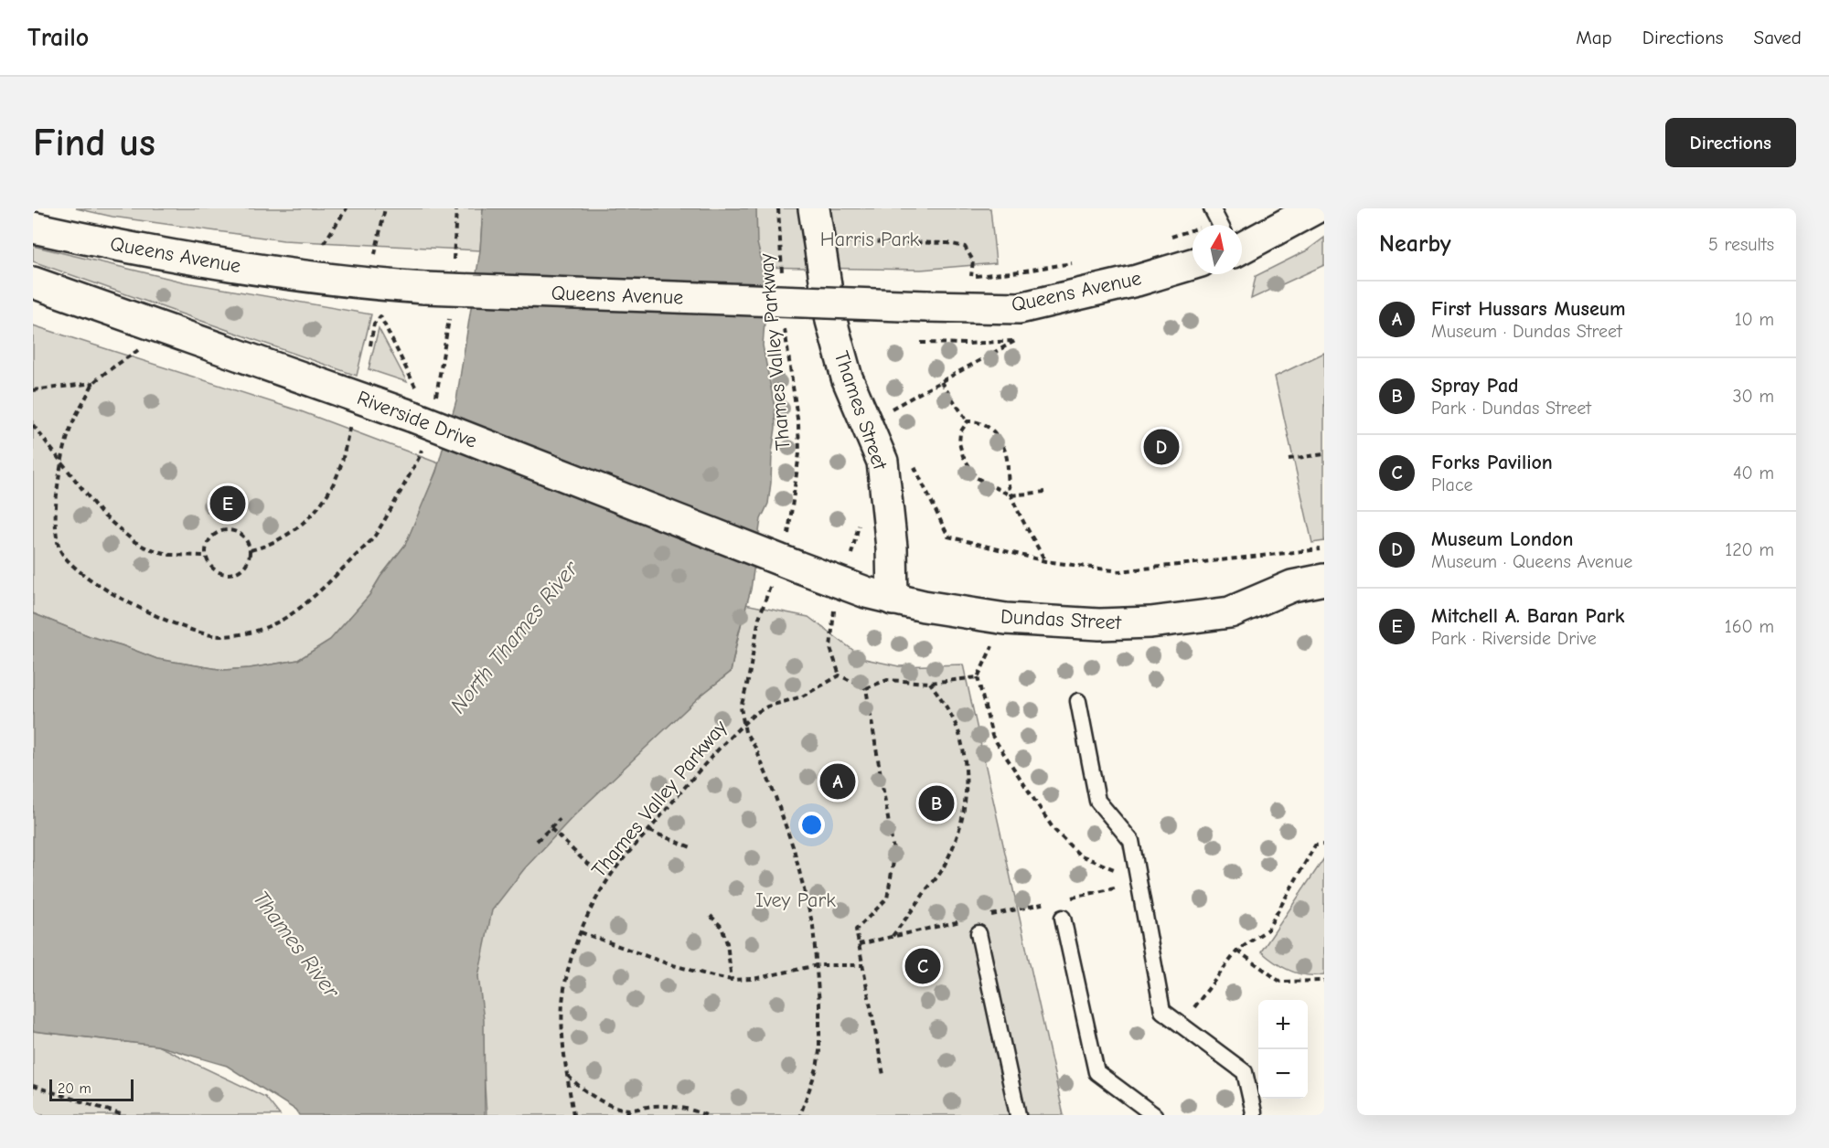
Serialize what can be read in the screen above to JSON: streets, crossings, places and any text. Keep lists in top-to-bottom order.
{
  "streets": {
    "main road": [
      "Queens Avenue",
      "Thames Street",
      "Riverside Drive",
      "Dundas Street"
    ],
    "path": ["Thames Valley Parkway"]
  },
  "crossings": [
    ["Thames Valley Parkway", "Riverside Drive"],
    ["Thames Valley Parkway", "Dundas Street"],
    ["Thames Street", "Dundas Street"],
    ["Riverside Drive", "Dundas Street"]
  ],
  "water": ["North Thames River", "Thames River"],
  "parks": ["Harris Park", "Ivey Park"],
  "scale_bar": "20 m",
  "north": "top",
  "page": {
    "header": "Trailo",
    "nav": ["Map", "Directions", "Saved"],
    "buttons": "Directions",
    "title": "Find us",
    "heading": ["Nearby", "5 results"],
    "list": [
      {
        "mark": "A",
        "name": "First Hussars Museum",
        "note": "Museum · Dundas Street",
        "value": "10 m"
      },
      {
        "mark": "B",
        "name": "Spray Pad",
        "note": "Park · Dundas Street",
        "value": "30 m"
      },
      {
        "mark": "C",
        "name": "Forks Pavilion",
        "note": "Place",
        "value": "40 m"
      },
      {
        "mark": "D",
        "name": "Museum London",
        "note": "Museum · Queens Avenue",
        "value": "120 m"
      },
      {
        "mark": "E",
        "name": "Mitchell A. Baran Park",
        "note": "Park · Riverside Drive",
        "value": "160 m"
      }
    ],
    "pins": [
      "D",
      "E",
      "A",
      "B",
      "C"
    ],
    "map_buttons": ["+", "−"],
    "scale": "20 m"
  }
}
